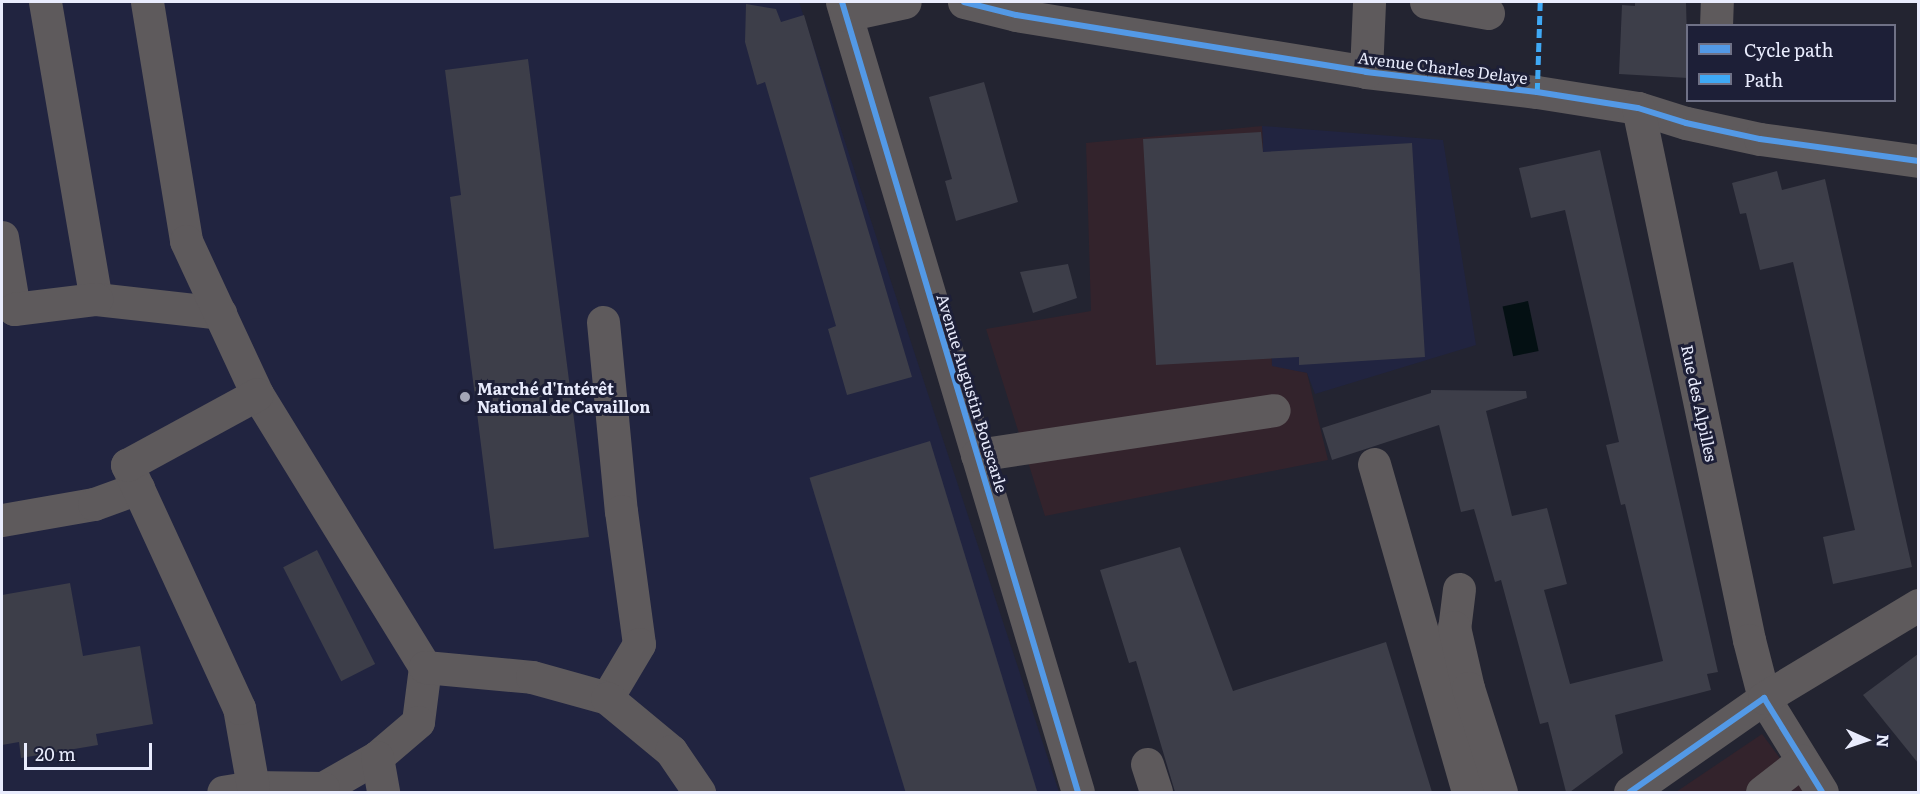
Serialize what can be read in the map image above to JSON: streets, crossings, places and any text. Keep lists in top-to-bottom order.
{
  "streets": {
    "street": ["Avenue Charles Delaye", "Avenue Augustin Bouscarle", "Rue des Alpilles"]
  },
  "crossings": [
    ["Avenue Charles Delaye", "Rue des Alpilles"]
  ],
  "places": ["Marché d'Intérêt National de Cavaillon"],
  "legend": ["Cycle path", "Path"],
  "scale_bar": "20 m",
  "north": "right"
}
